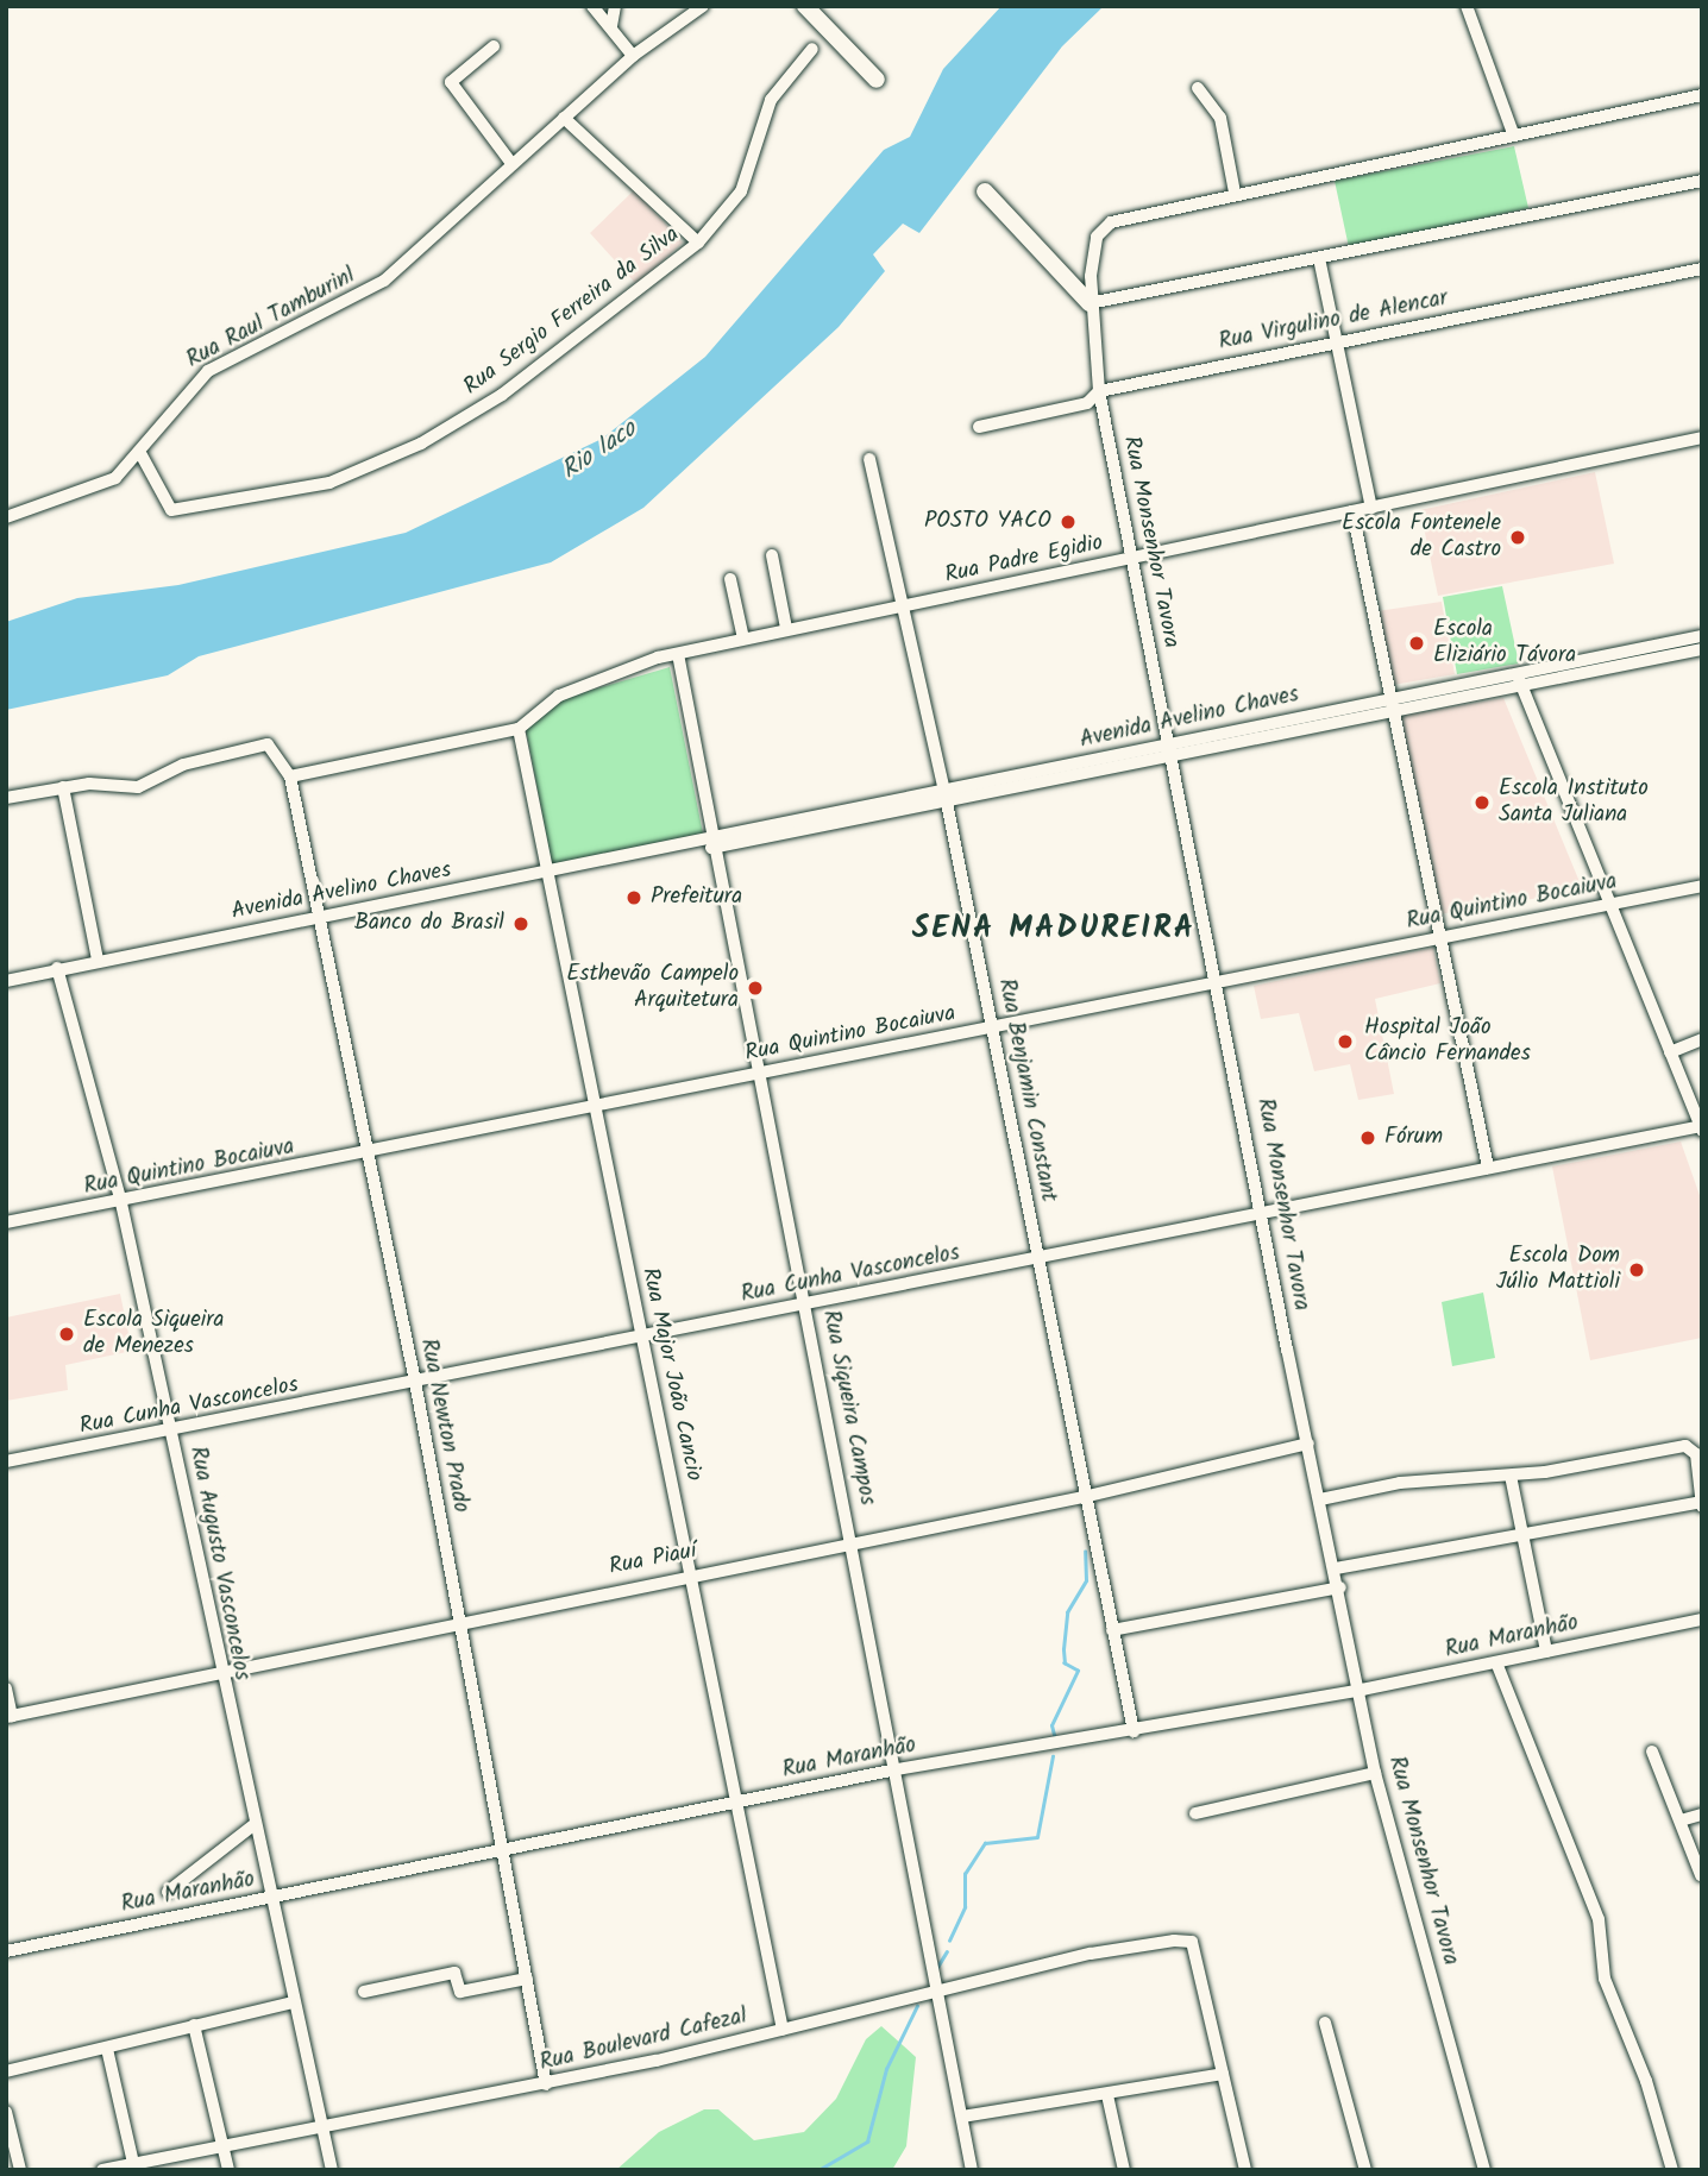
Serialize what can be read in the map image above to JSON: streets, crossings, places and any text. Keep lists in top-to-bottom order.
{
  "streets": {
    "street": [
      "Rua Sergio Ferreira da Silva",
      "Rua Raul Tamburinl",
      "Rua Virgulino de Alencar",
      "Rua Monsenhor Tavora",
      "Rua Padre Egidio",
      "Avenida Avelino Chaves",
      "Rua Quintino Bocaiuva",
      "Rua Benjamin Constant",
      "Rua Cunha Vasconcelos",
      "Rua Major João Cancio",
      "Rua Siqueira Campos",
      "Rua Newton Prado",
      "Rua Piauí",
      "Rua Augusto Vasconcelos",
      "Rua Maranhão",
      "Rua Boulevard Cafezal"
    ]
  },
  "crossings": [
    ["Rua Sergio Ferreira da Silva", "Rua Raul Tamburinl"],
    ["Rua Virgulino de Alencar", "Rua Monsenhor Tavora"],
    ["Rua Monsenhor Tavora", "Rua Padre Egidio"],
    ["Rua Monsenhor Tavora", "Avenida Avelino Chaves"],
    ["Rua Monsenhor Tavora", "Rua Quintino Bocaiuva"],
    ["Rua Monsenhor Tavora", "Rua Cunha Vasconcelos"],
    ["Rua Monsenhor Tavora", "Rua Piauí"],
    ["Rua Monsenhor Tavora", "Rua Maranhão"],
    ["Rua Padre Egidio", "Rua Benjamin Constant"],
    ["Rua Padre Egidio", "Rua Major João Cancio"],
    ["Rua Padre Egidio", "Rua Siqueira Campos"],
    ["Avenida Avelino Chaves", "Rua Benjamin Constant"],
    ["Avenida Avelino Chaves", "Rua Major João Cancio"],
    ["Avenida Avelino Chaves", "Rua Siqueira Campos"],
    ["Avenida Avelino Chaves", "Rua Newton Prado"],
    ["Avenida Avelino Chaves", "Rua Augusto Vasconcelos"],
    ["Rua Quintino Bocaiuva", "Rua Benjamin Constant"],
    ["Rua Quintino Bocaiuva", "Rua Major João Cancio"],
    ["Rua Quintino Bocaiuva", "Rua Siqueira Campos"],
    ["Rua Quintino Bocaiuva", "Rua Newton Prado"],
    ["Rua Quintino Bocaiuva", "Rua Augusto Vasconcelos"],
    ["Rua Benjamin Constant", "Rua Cunha Vasconcelos"],
    ["Rua Benjamin Constant", "Rua Piauí"],
    ["Rua Benjamin Constant", "Rua Maranhão"],
    ["Rua Cunha Vasconcelos", "Rua Major João Cancio"],
    ["Rua Cunha Vasconcelos", "Rua Siqueira Campos"],
    ["Rua Cunha Vasconcelos", "Rua Newton Prado"],
    ["Rua Cunha Vasconcelos", "Rua Augusto Vasconcelos"],
    ["Rua Major João Cancio", "Rua Piauí"],
    ["Rua Major João Cancio", "Rua Maranhão"],
    ["Rua Major João Cancio", "Rua Boulevard Cafezal"],
    ["Rua Siqueira Campos", "Rua Piauí"],
    ["Rua Siqueira Campos", "Rua Maranhão"],
    ["Rua Siqueira Campos", "Rua Boulevard Cafezal"],
    ["Rua Newton Prado", "Rua Piauí"],
    ["Rua Newton Prado", "Rua Maranhão"],
    ["Rua Newton Prado", "Rua Boulevard Cafezal"],
    ["Rua Piauí", "Rua Augusto Vasconcelos"],
    ["Rua Augusto Vasconcelos", "Rua Maranhão"],
    ["Rua Augusto Vasconcelos", "Rua Boulevard Cafezal"]
  ],
  "districts": ["SENA MADUREIRA"],
  "water": ["Rio Iaco"],
  "places": [
    "POSTO YACO",
    "Escola Fontenele de Castro",
    "Escola Eliziário Távora",
    "Escola Instituto Santa Juliana",
    "Prefeitura",
    "Banco do Brasil",
    "Esthevão Campelo Arquitetura",
    "Hospital João Câncio Fernandes",
    "Fórum",
    "Escola Dom Júlio Mattioli",
    "Escola Siqueira de Menezes"
  ]
}
